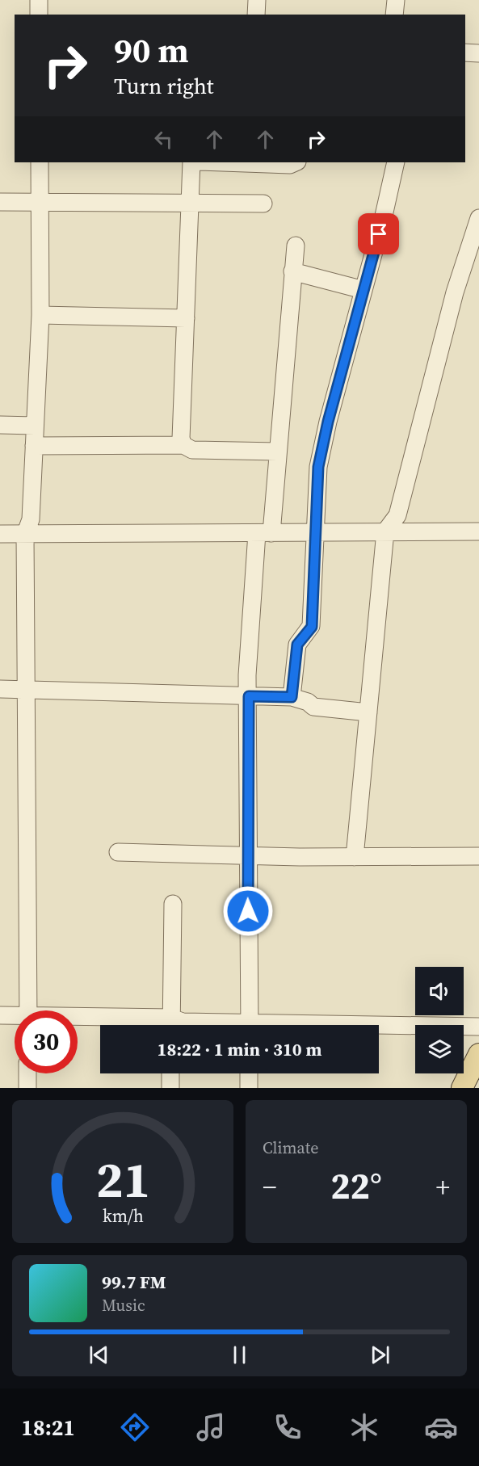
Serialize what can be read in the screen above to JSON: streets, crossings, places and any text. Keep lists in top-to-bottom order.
{
  "page": {
    "turn": ["90 m", "Turn right"],
    "limit": "30",
    "trip": "18:22 · 1 min · 310 m",
    "tile": "Climate",
    "heat": ["−", "22°", "+"],
    "song": ["99.7 FM", "Music"],
    "tabs": "18:21",
    "gauge": ["21", "km/h"]
  }
}
